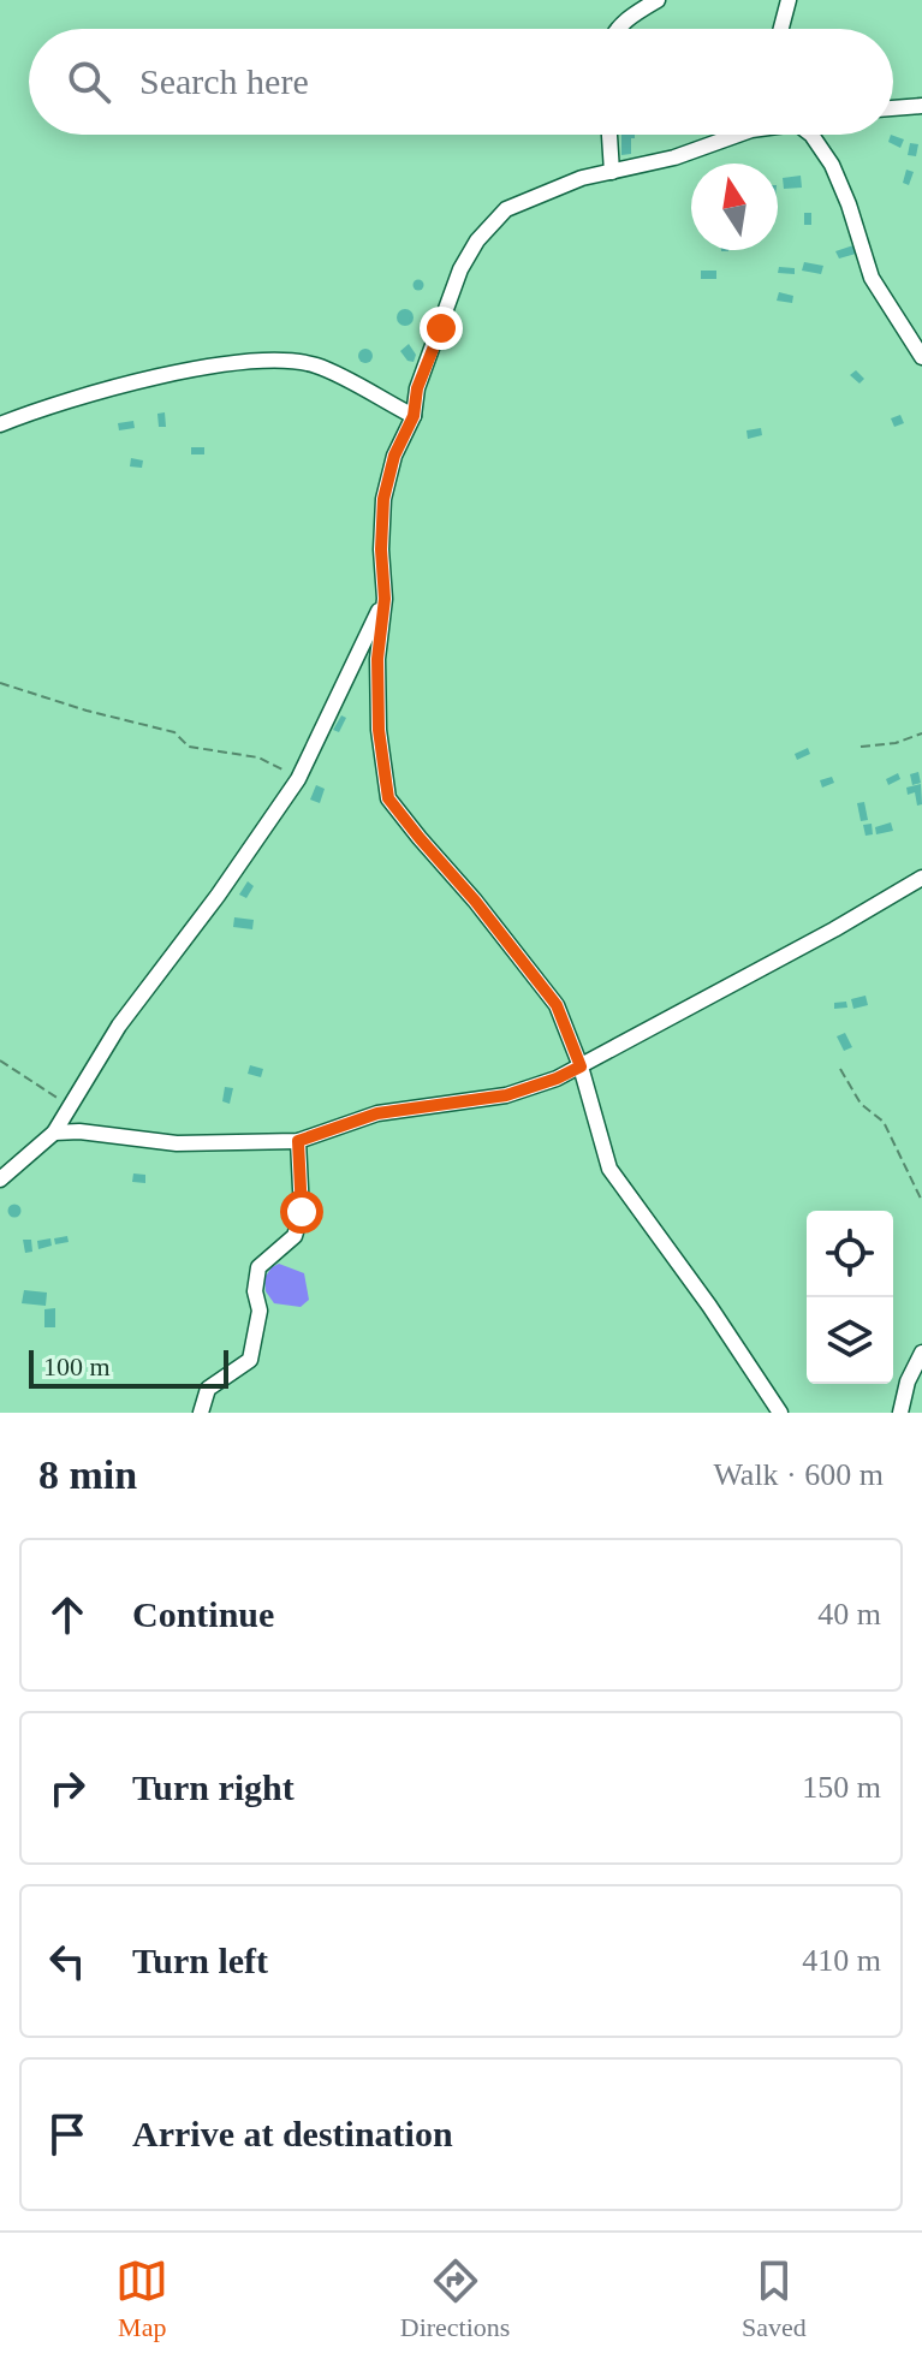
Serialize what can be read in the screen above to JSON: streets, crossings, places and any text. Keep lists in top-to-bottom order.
{
  "scale_bar": "100 m",
  "north": "top",
  "page": {
    "search": "Search here",
    "scale": "100 m",
    "heading": ["8 min", "Walk · 600 m"],
    "list": [
      ["Continue", "40 m"],
      ["Turn right", "150 m"],
      ["Turn left", "410 m"],
      "Arrive at destination"
    ],
    "nav": ["Map", "Directions", "Saved"]
  }
}
